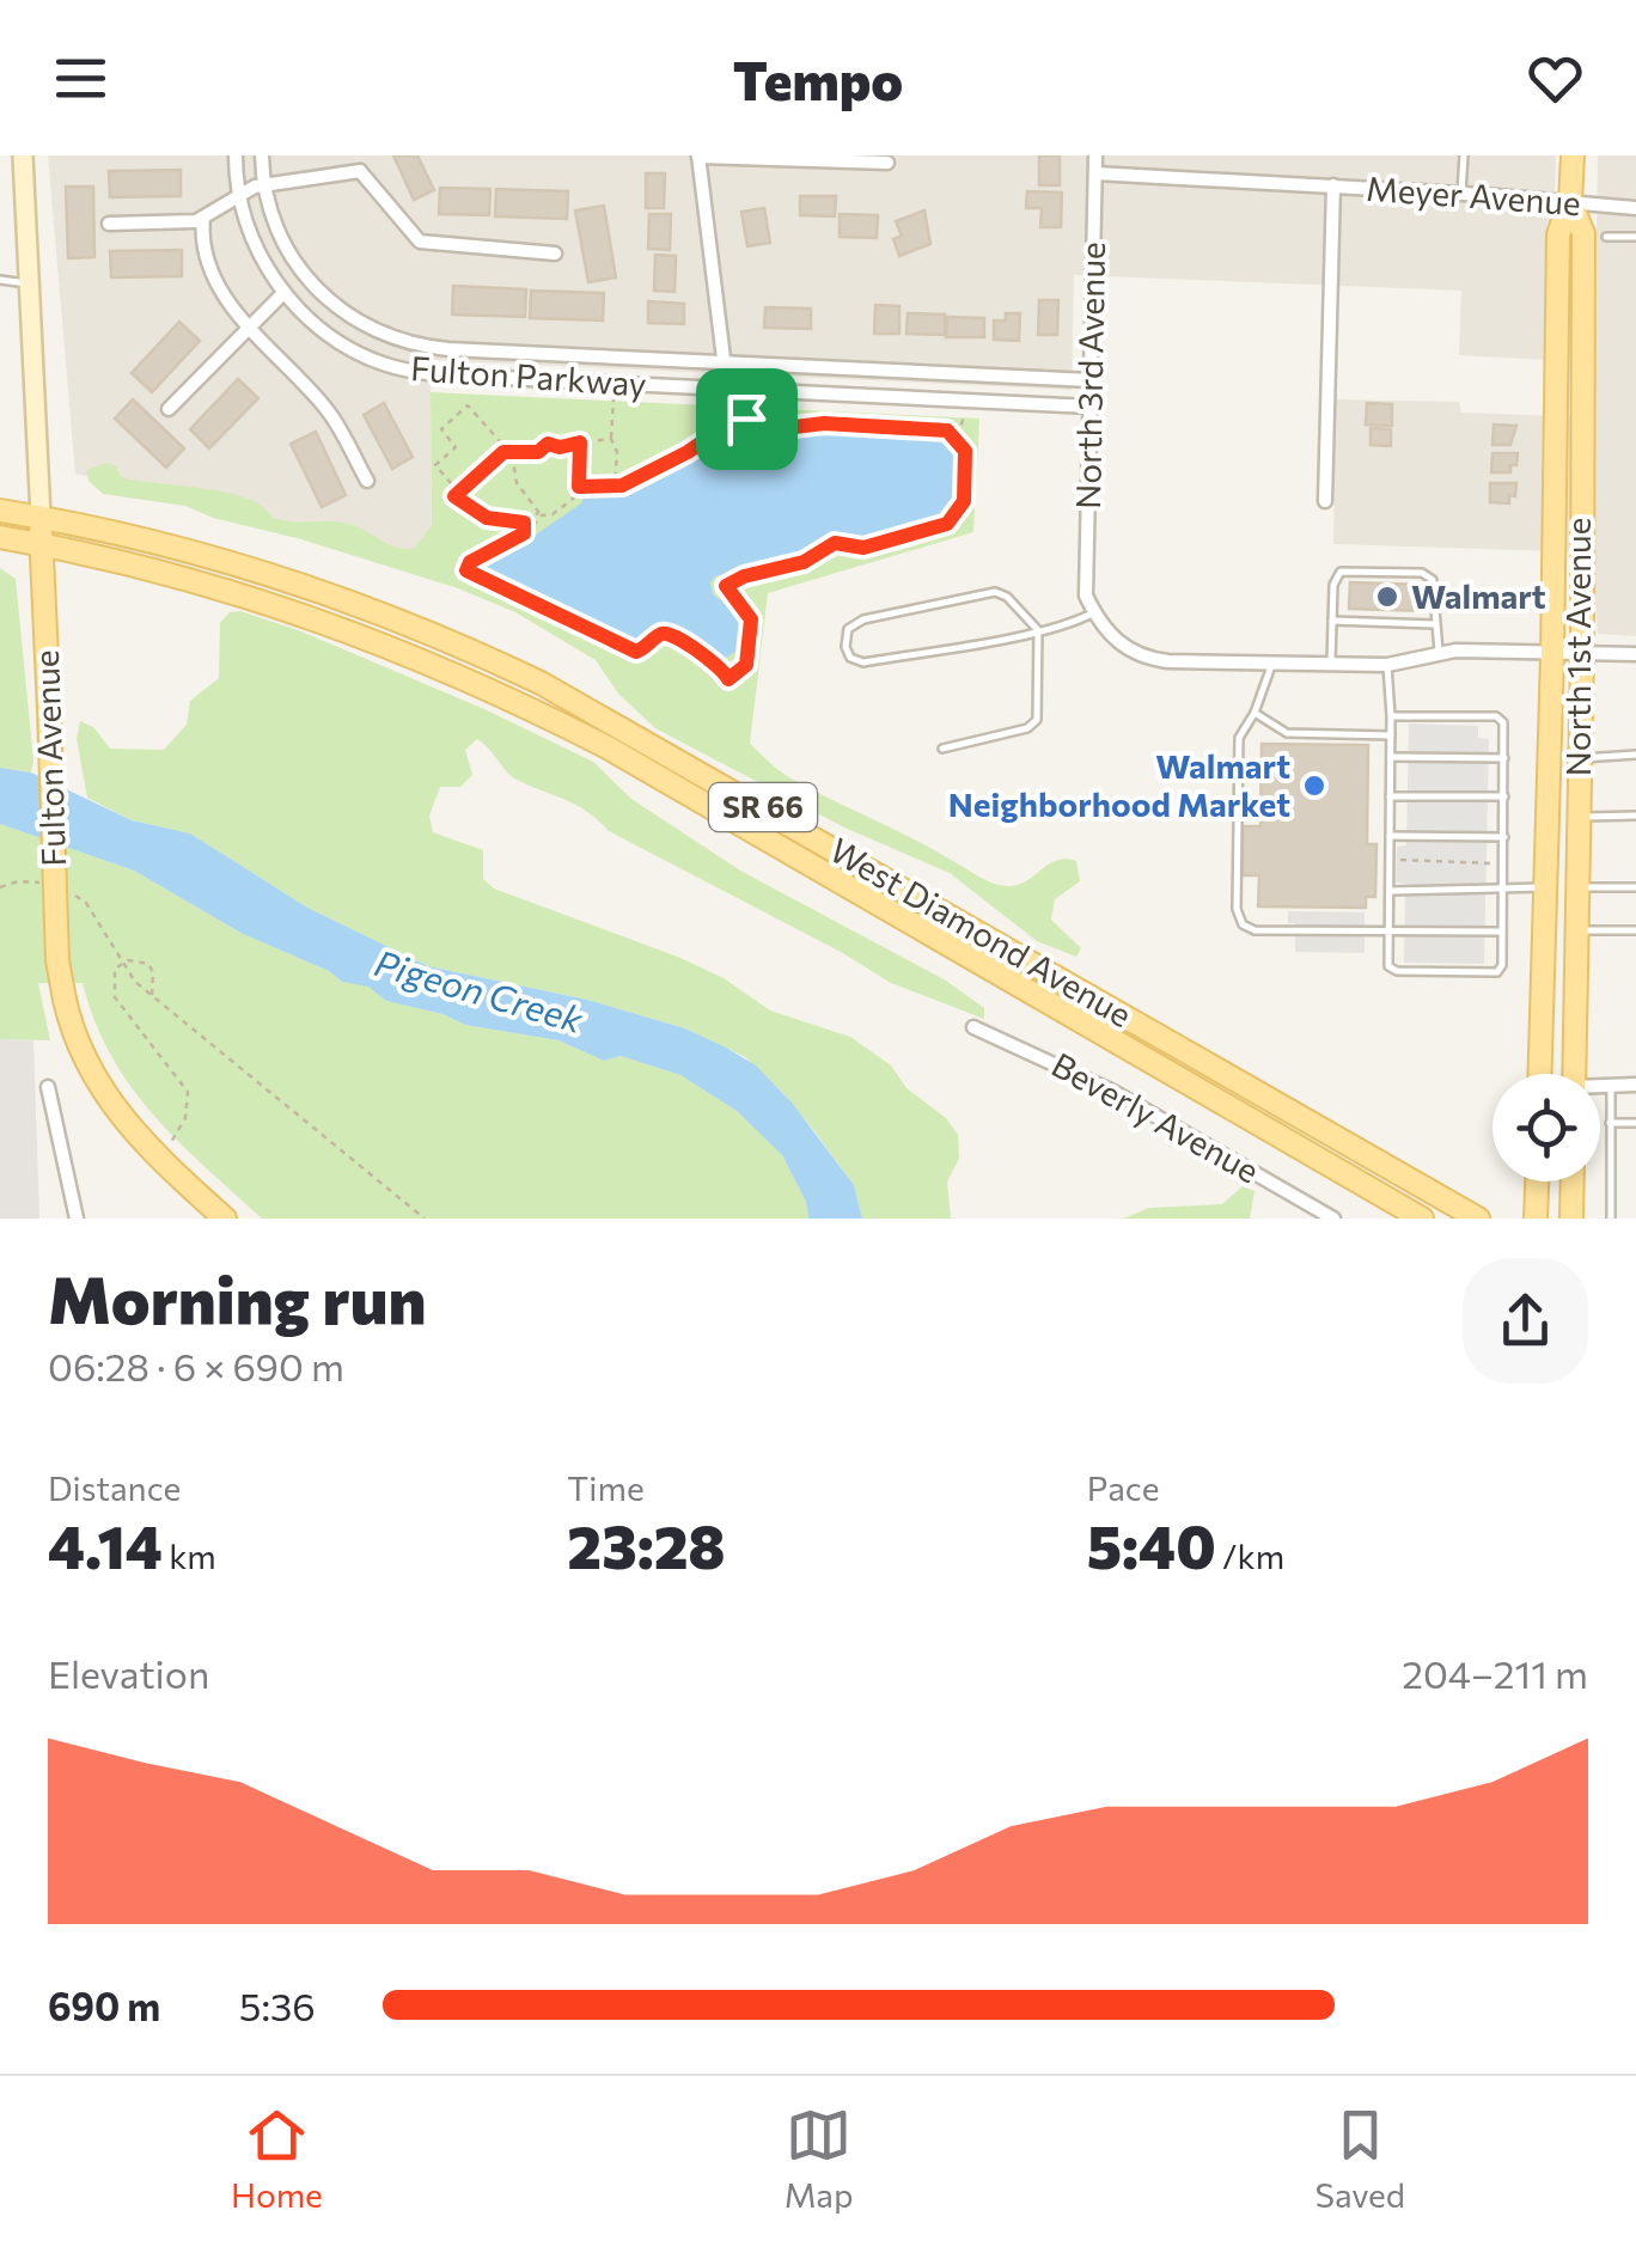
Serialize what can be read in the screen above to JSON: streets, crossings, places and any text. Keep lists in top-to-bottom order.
{
  "streets": {
    "main road": [
      "North 1st Avenue",
      "Fulton Avenue",
      "SR 66",
      "West Diamond Avenue"
    ],
    "street": [
      "Meyer Avenue",
      "North 3rd Avenue",
      "Fulton Parkway",
      "Beverly Avenue"
    ]
  },
  "crossings": [
    ["Meyer Avenue", "North 3rd Avenue"],
    ["Meyer Avenue", "North 1st Avenue"],
    ["North 3rd Avenue", "Fulton Parkway"],
    ["Fulton Avenue", "West Diamond Avenue"]
  ],
  "water": ["Pigeon Creek"],
  "places": ["Walmart", "Walmart Neighborhood Market"],
  "page": {
    "header": "Tempo",
    "heading": ["Morning run", "06:28 · 6 × 690 m"],
    "stats": [
      ["Distance", "4.14 km"],
      ["Time", "23:28"],
      ["Pace", "5:40 /km"]
    ],
    "chart": ["Elevation", "204–211 m"],
    "list": [
      {
        "name": "690 m",
        "note": "5:36"
      }
    ],
    "tabs": ["Home", "Map", "Saved"]
  }
}
